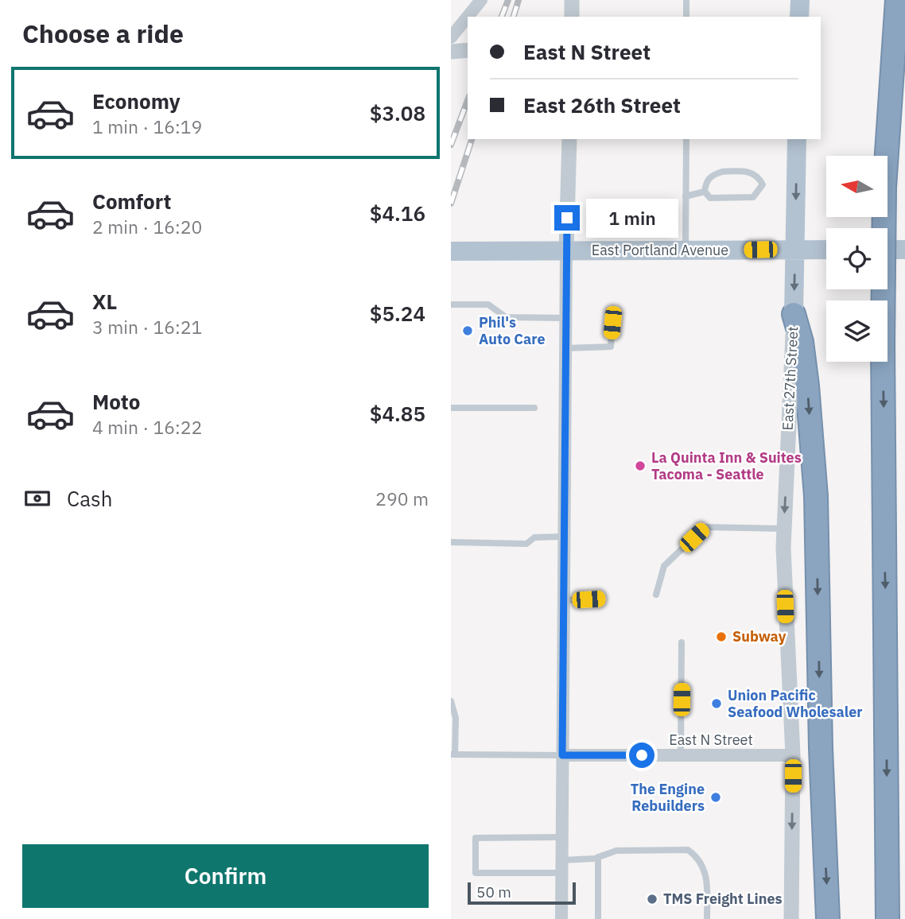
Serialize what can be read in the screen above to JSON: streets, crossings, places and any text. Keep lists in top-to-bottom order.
{
  "streets": {
    "main road": ["East Portland Avenue", "East 27th Street"],
    "street": ["East N Street"]
  },
  "crossings": [
    ["East Portland Avenue", "East 27th Street"],
    ["East 27th Street", "East N Street"]
  ],
  "one_way": ["East 27th Street"],
  "places": [
    "Phil's Auto Care",
    "La Quinta Inn & Suites Tacoma - Seattle",
    "Subway",
    "Union Pacific Seafood Wholesaler",
    "The Engine Rebuilders",
    "TMS Freight Lines"
  ],
  "scale_bar": "50 m",
  "north": "left",
  "page": {
    "heading": "Choose a ride",
    "banner": ["East N Street", "East 26th Street"],
    "list": [
      {
        "name": "Economy",
        "note": "1 min · 16:19",
        "value": "$3.08"
      },
      {
        "name": "Comfort",
        "note": "2 min · 16:20",
        "value": "$4.16"
      },
      {
        "name": "XL",
        "note": "3 min · 16:21",
        "value": "$5.24"
      },
      {
        "name": "Moto",
        "note": "4 min · 16:22",
        "value": "$4.85"
      }
    ],
    "bubble": "1 min",
    "pay": ["Cash", "290 m"],
    "buttons": "Confirm",
    "scale": "50 m"
  }
}
